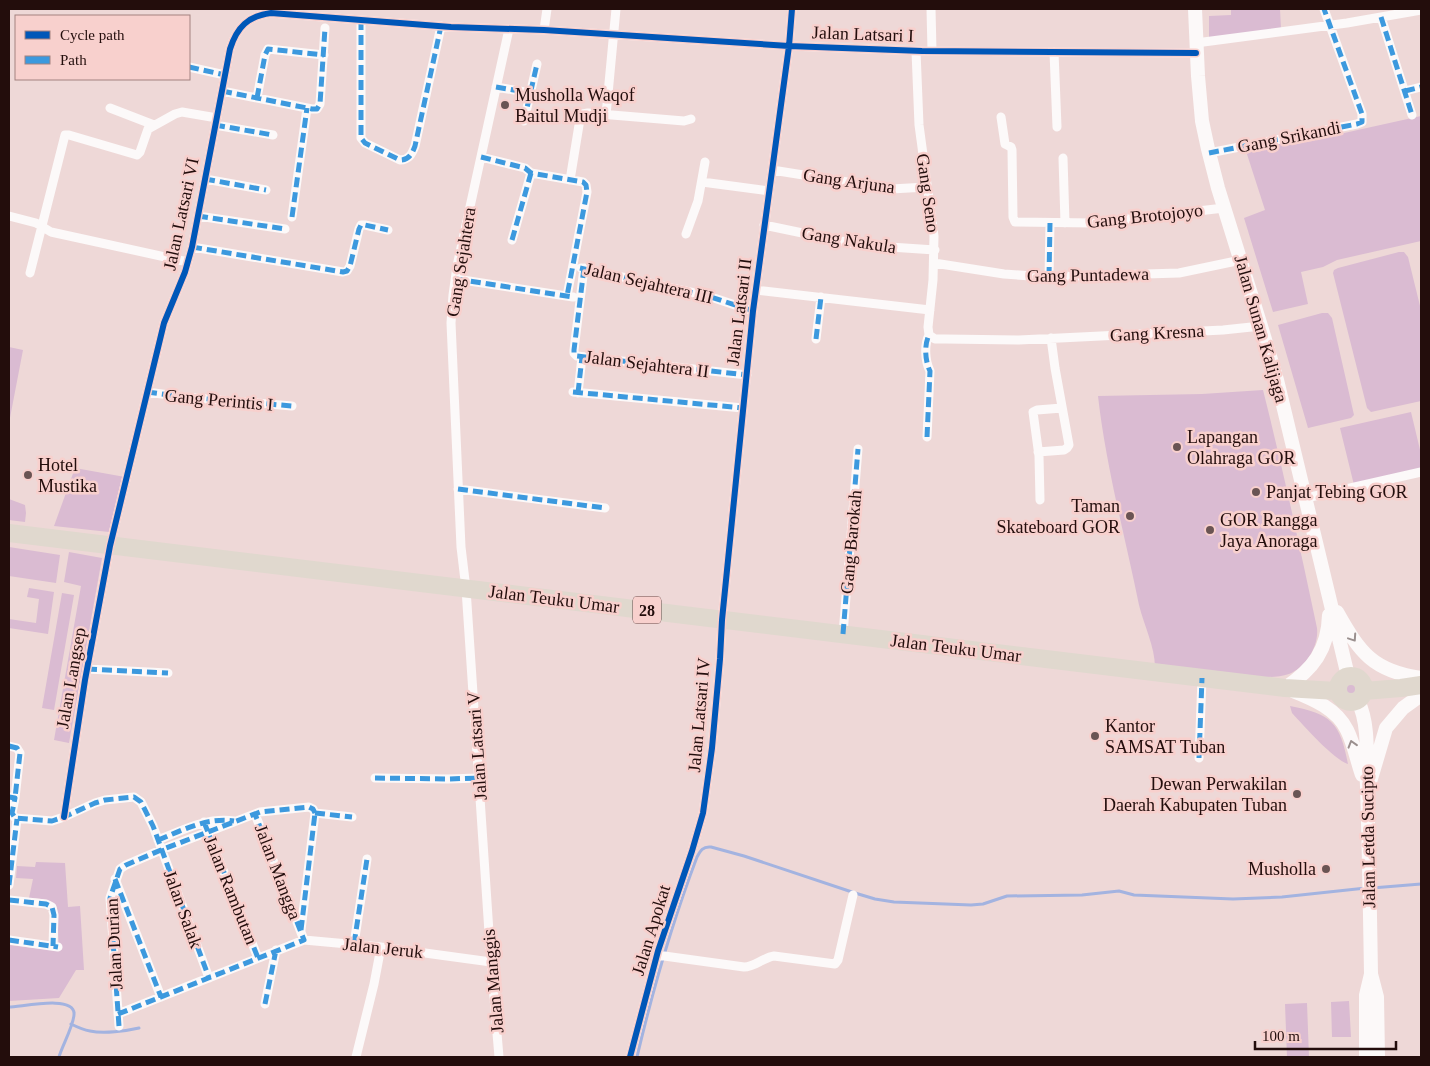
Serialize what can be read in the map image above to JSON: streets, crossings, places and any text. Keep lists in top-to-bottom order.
{
  "streets": {
    "highway": ["Jalan Teuku Umar", "28"],
    "main road": ["Jalan Sunan Kalijaga", "Jalan Letda Sucipto"],
    "street": [
      "Jalan Latsari I",
      "Gang Srikandi",
      "Gang Arjuna",
      "Gang Seno",
      "Jalan Latsari VI",
      "Gang Brotojoyo",
      "Gang Nakula",
      "Gang Sejahtera",
      "Gang Puntadewa",
      "Jalan Sejahtera III",
      "Jalan Latsari II",
      "Gang Kresna",
      "Jalan Sejahtera II",
      "Gang Perintis I",
      "Gang Barokah",
      "Jalan Langsep",
      "Jalan Latsari IV",
      "Jalan Latsari V",
      "Jalan Mangga",
      "Jalan Rambutan",
      "Jalan Salak",
      "Jalan Apokat",
      "Jalan Durian",
      "Jalan Jeruk",
      "Jalan Manggis"
    ]
  },
  "crossings": [
    ["Jalan Latsari I", "Gang Srikandi"],
    ["Jalan Latsari I", "Gang Seno"],
    ["Jalan Latsari I", "Jalan Latsari VI"],
    ["Jalan Latsari I", "Gang Sejahtera"],
    ["Jalan Latsari I", "Jalan Latsari II"],
    ["Jalan Latsari I", "Jalan Sunan Kalijaga"],
    ["Gang Srikandi", "Jalan Sunan Kalijaga"],
    ["Gang Arjuna", "Gang Seno"],
    ["Gang Arjuna", "Jalan Latsari II"],
    ["Gang Seno", "Gang Nakula"],
    ["Gang Seno", "Gang Puntadewa"],
    ["Gang Seno", "Gang Kresna"],
    ["Jalan Latsari VI", "Gang Perintis I"],
    ["Jalan Latsari VI", "Jalan Teuku Umar"],
    ["Jalan Latsari VI", "Jalan Langsep"],
    ["Gang Brotojoyo", "Jalan Sunan Kalijaga"],
    ["Gang Nakula", "Jalan Latsari II"],
    ["Gang Sejahtera", "Jalan Teuku Umar"],
    ["Gang Sejahtera", "Jalan Latsari V"],
    ["Gang Puntadewa", "Jalan Sunan Kalijaga"],
    ["Jalan Sejahtera III", "Jalan Latsari II"],
    ["Jalan Sejahtera III", "Jalan Sejahtera II"],
    ["Jalan Latsari II", "Jalan Sejahtera II"],
    ["Jalan Latsari II", "Jalan Teuku Umar"],
    ["Jalan Latsari II", "Jalan Latsari IV"],
    ["Jalan Sunan Kalijaga", "Gang Kresna"],
    ["Jalan Sunan Kalijaga", "Jalan Teuku Umar"],
    ["Jalan Sunan Kalijaga", "28"],
    ["Jalan Sunan Kalijaga", "Jalan Letda Sucipto"],
    ["Gang Barokah", "Jalan Teuku Umar"],
    ["Jalan Teuku Umar", "28"],
    ["Jalan Teuku Umar", "Jalan Langsep"],
    ["Jalan Teuku Umar", "Jalan Latsari IV"],
    ["Jalan Teuku Umar", "Jalan Latsari V"],
    ["Jalan Teuku Umar", "Jalan Letda Sucipto"],
    ["28", "Jalan Letda Sucipto"],
    ["Jalan Latsari IV", "Jalan Apokat"],
    ["Jalan Latsari V", "Jalan Manggis"],
    ["Jalan Mangga", "Jalan Durian"],
    ["Jalan Mangga", "Jalan Jeruk"],
    ["Jalan Rambutan", "Jalan Durian"],
    ["Jalan Rambutan", "Jalan Jeruk"],
    ["Jalan Salak", "Jalan Durian"],
    ["Jalan Salak", "Jalan Jeruk"],
    ["Jalan Durian", "Jalan Jeruk"],
    ["Jalan Jeruk", "Jalan Manggis"]
  ],
  "places": [
    "Musholla Waqof Baitul Mudji",
    "Lapangan Olahraga GOR",
    "Hotel Mustika",
    "Panjat Tebing GOR",
    "Taman Skateboard GOR",
    "GOR Rangga Jaya Anoraga",
    "Kantor SAMSAT Tuban",
    "Dewan Perwakilan Daerah Kabupaten Tuban",
    "Musholla"
  ],
  "legend": ["Cycle path", "Path"],
  "scale_bar": "100 m"
}
